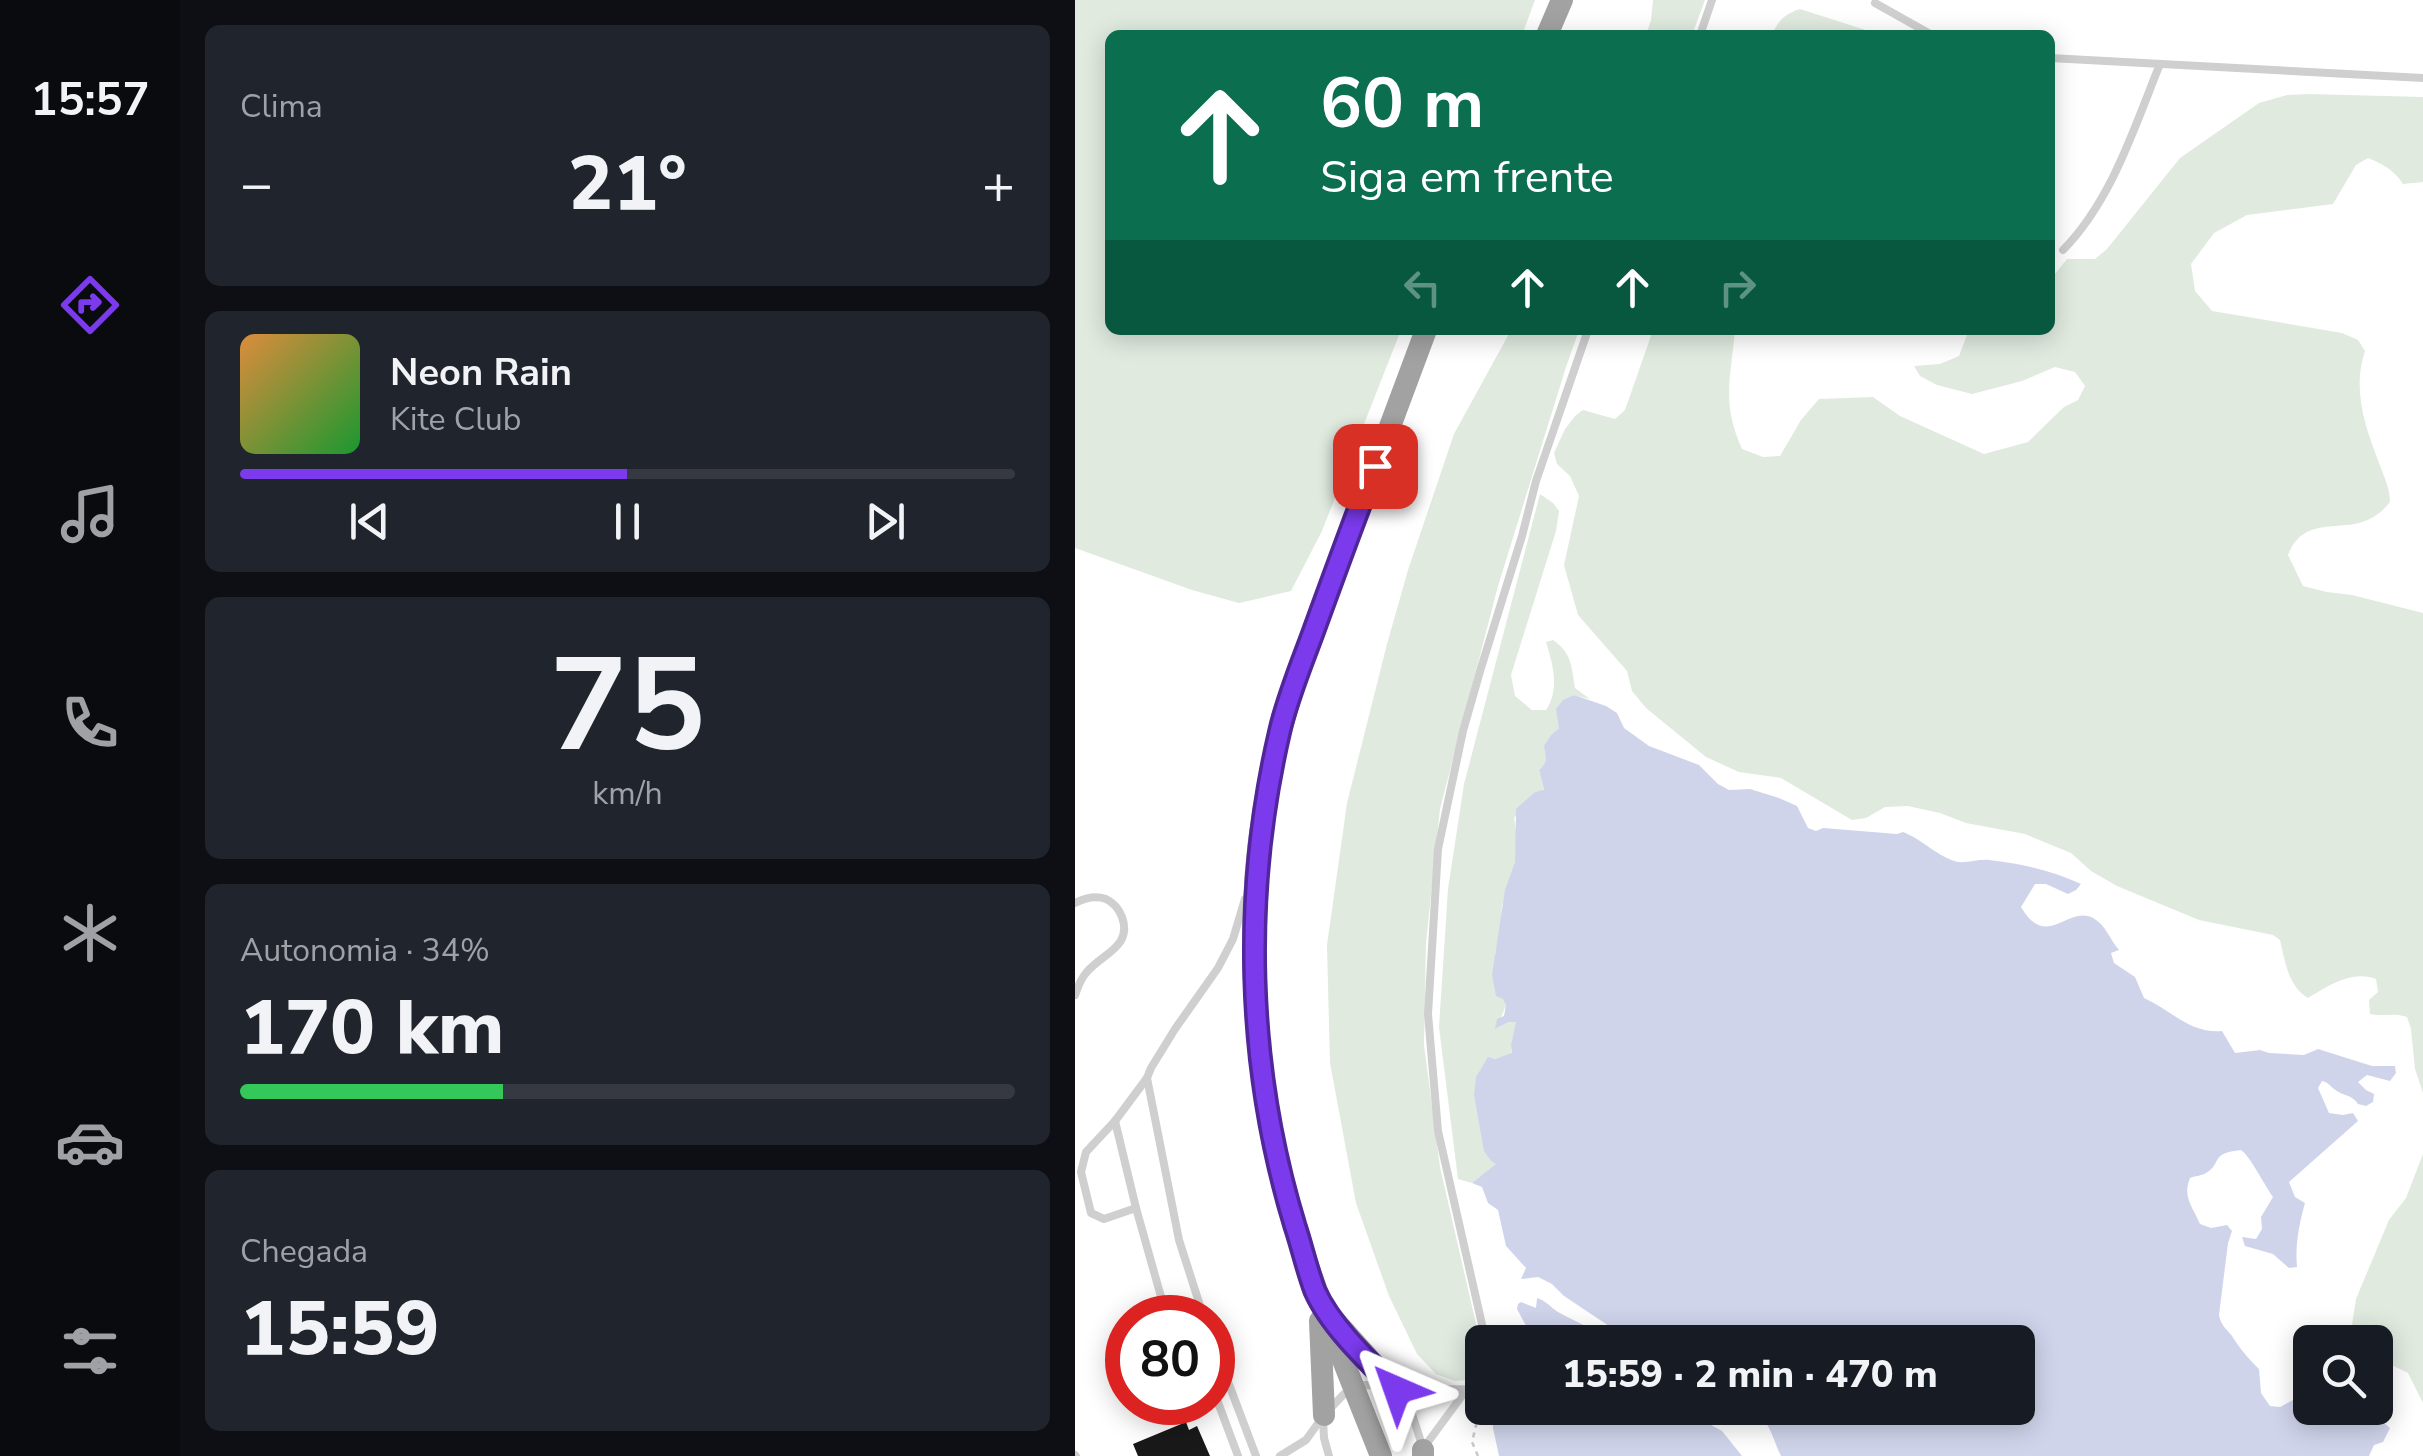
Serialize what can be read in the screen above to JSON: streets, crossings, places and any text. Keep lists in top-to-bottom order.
{
  "page": {
    "tabs": "15:57",
    "tile": [
      "Clima",
      ["75", "km/h"],
      ["Autonomia · 34%", "170 km"],
      ["Chegada", "15:59"]
    ],
    "turn": ["60 m", "Siga em frente"],
    "heat": ["−", "21°", "+"],
    "song": ["Neon Rain", "Kite Club"],
    "limit": "80",
    "trip": "15:59 · 2 min · 470 m"
  }
}
